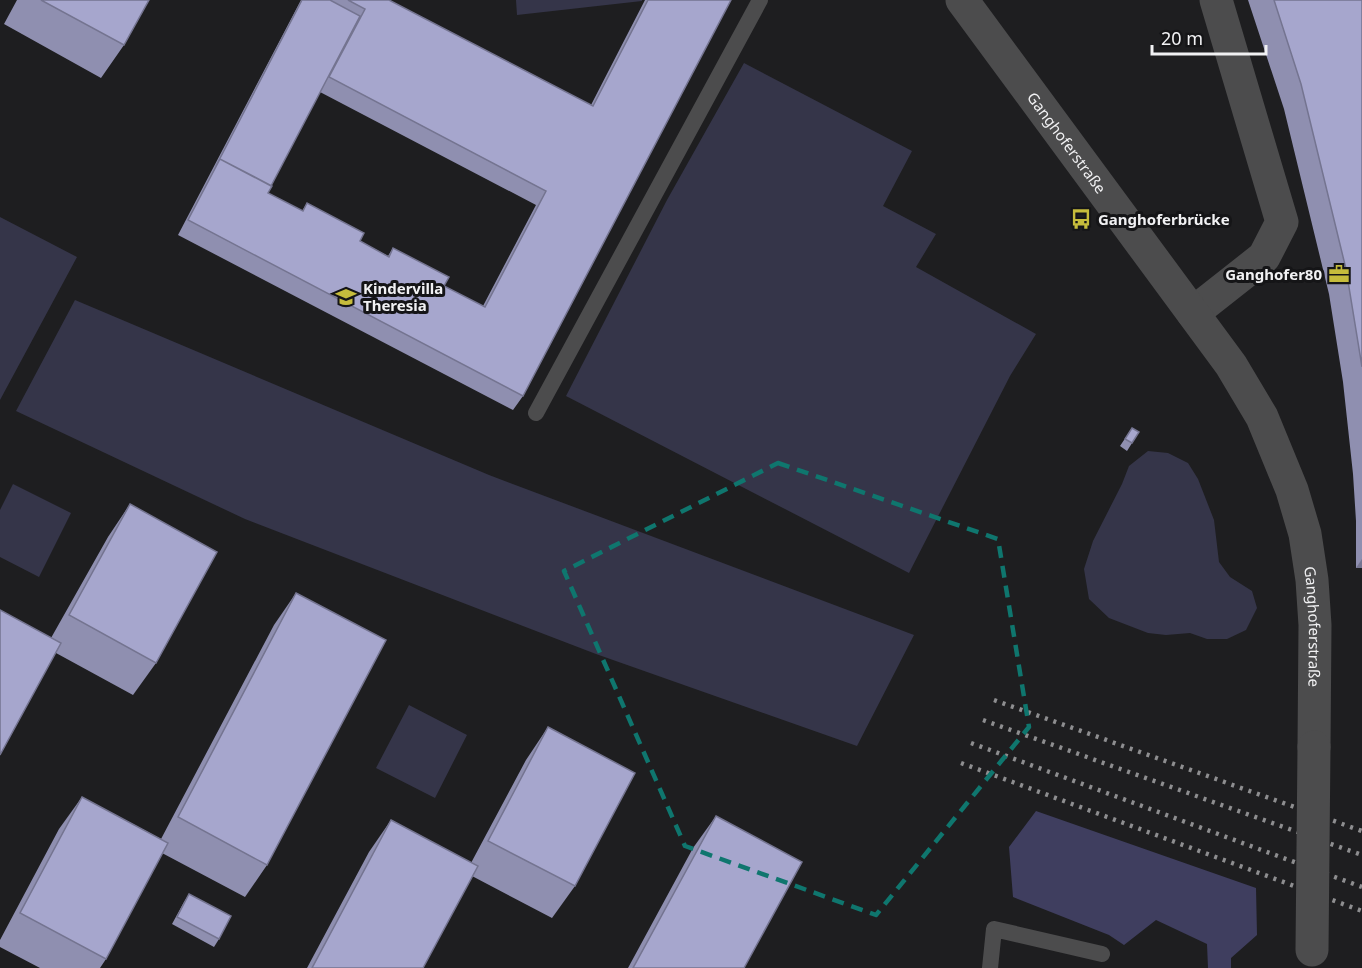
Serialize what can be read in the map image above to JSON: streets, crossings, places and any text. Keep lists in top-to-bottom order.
{
  "streets": {
    "street": ["Ganghoferstraße"]
  },
  "places": {
    "bus stop": ["Ganghoferbrücke"],
    "office": ["Ganghofer80"],
    "school or university": ["Kindervilla Theresia"]
  },
  "scale_bar": "20 m"
}
